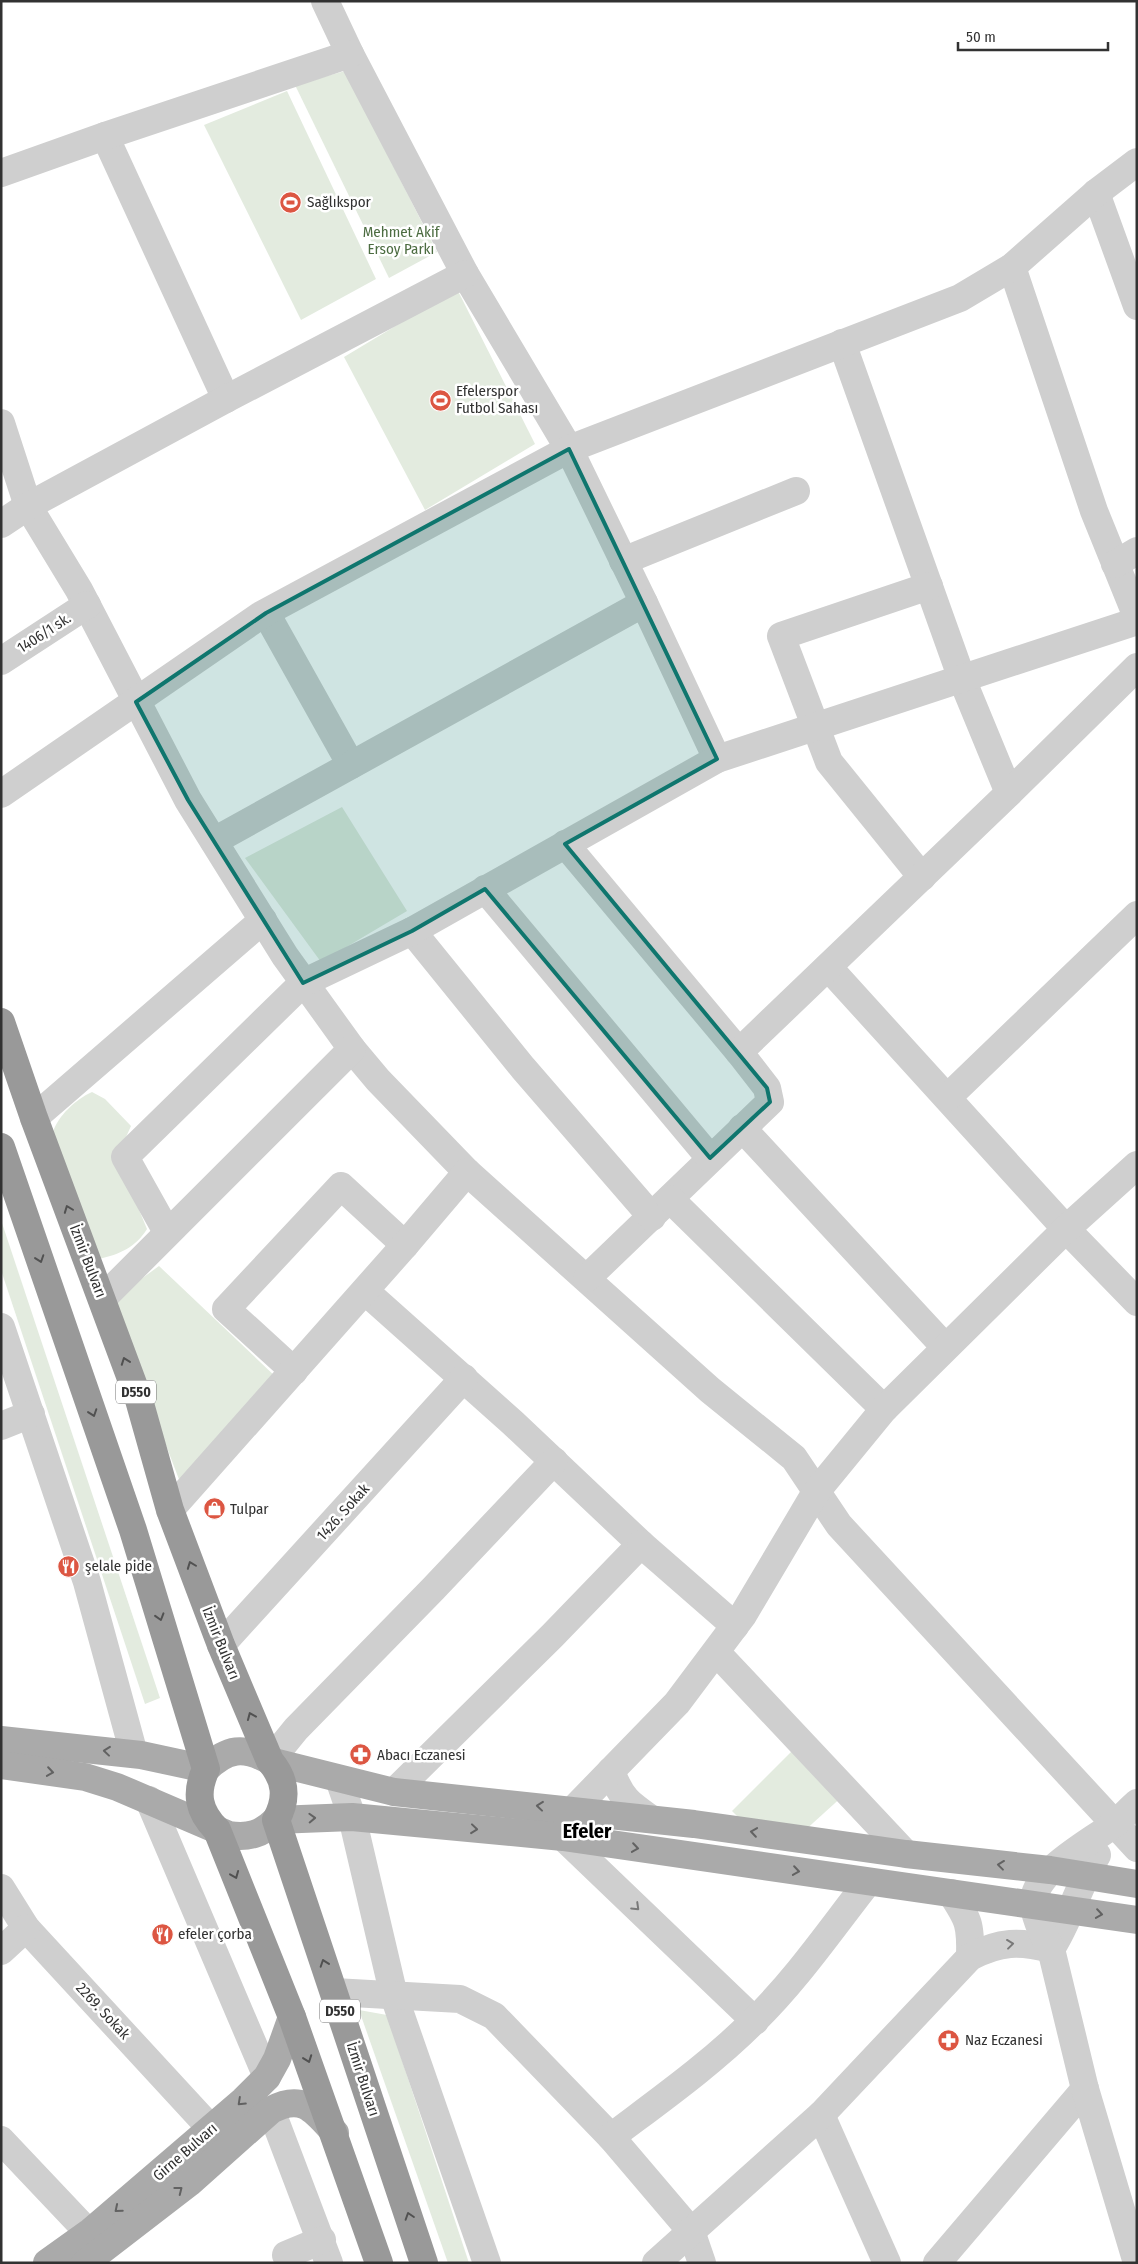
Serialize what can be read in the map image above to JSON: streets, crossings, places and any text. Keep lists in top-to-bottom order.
{
  "streets": {
    "highway": ["İzmir Bulvarı", "D550"],
    "main road": ["Girne Bulvarı"],
    "street": ["1406/1 sk.", "1426. Sokak", "2269. Sokak"]
  },
  "crossings": [
    ["İzmir Bulvarı", "1426. Sokak"],
    ["2269. Sokak", "Girne Bulvarı"]
  ],
  "districts": ["Efeler"],
  "parks": ["Mehmet Akif Ersoy Parkı"],
  "places": {
    "sports": ["Sağlıkspor", "Efelerspor Futbol Sahası"],
    "shop": ["Tulpar"],
    "restaurant": ["şelale pide", "efeler çorba"],
    "pharmacy": ["Abacı Eczanesi", "Naz Eczanesi"]
  },
  "scale_bar": "50 m"
}
